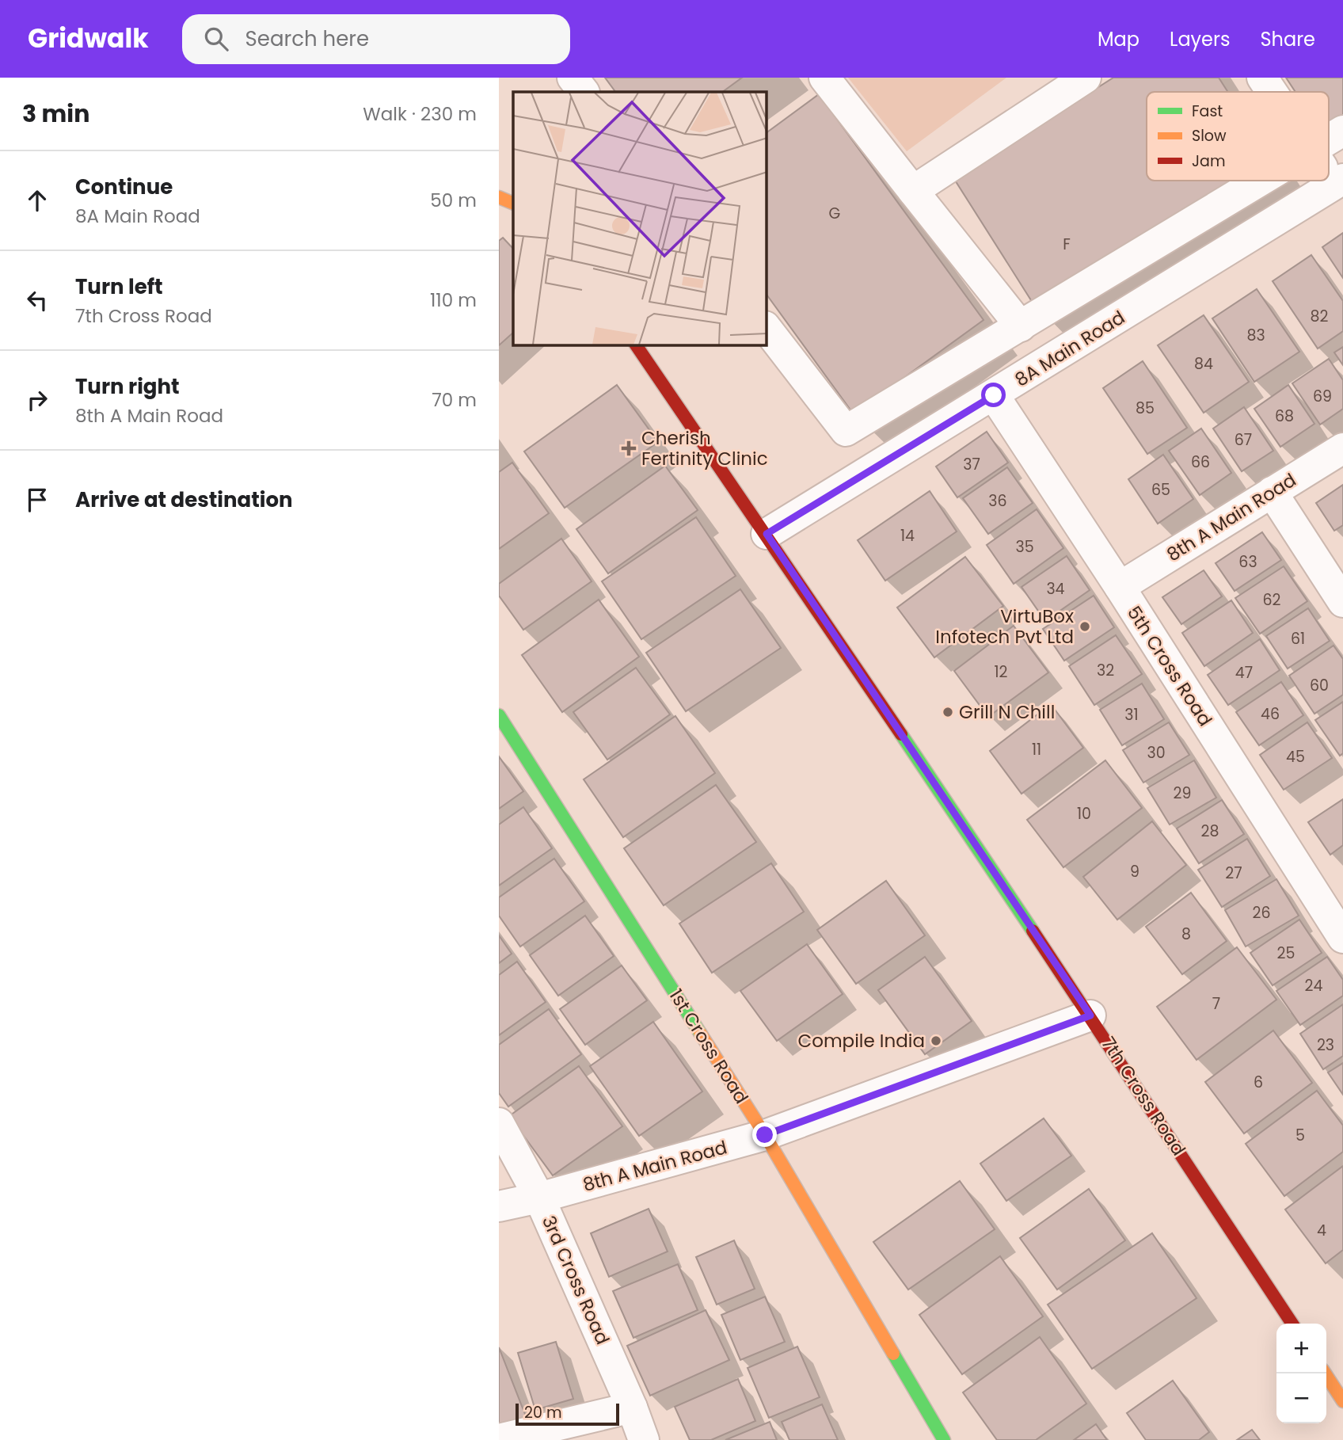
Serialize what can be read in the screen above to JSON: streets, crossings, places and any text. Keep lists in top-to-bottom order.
{
  "streets": {
    "street": [
      "8A Main Road",
      "8th A Main Road",
      "5th Cross Road",
      "1st Cross Road",
      "7th Cross Road",
      "3rd Cross Road"
    ]
  },
  "crossings": [
    ["8A Main Road", "5th Cross Road"],
    ["8A Main Road", "7th Cross Road"],
    ["8th A Main Road", "5th Cross Road"],
    ["8th A Main Road", "1st Cross Road"],
    ["8th A Main Road", "7th Cross Road"],
    ["8th A Main Road", "3rd Cross Road"]
  ],
  "places": {
    "health": ["Cherish Fertinity Clinic"],
    "other": ["VirtuBox Infotech Pvt Ltd", "Grill N Chill", "Compile India"]
  },
  "house_numbers": [
    "G",
    "F",
    "82",
    "83",
    "84",
    "69",
    "85",
    "68",
    "67",
    "66",
    "37",
    "65",
    "36",
    "14",
    "35",
    "63",
    "34",
    "62",
    "61",
    "32",
    "12",
    "47",
    "60",
    "46",
    "31",
    "11",
    "30",
    "45",
    "29",
    "10",
    "28",
    "9",
    "27",
    "26",
    "8",
    "25",
    "24",
    "7",
    "23",
    "6",
    "5",
    "4"
  ],
  "legend": ["Fast", "Slow", "Jam"],
  "scale_bar": "20 m",
  "page": {
    "header": "Gridwalk",
    "search": "Search here",
    "nav": ["Map", "Layers", "Share"],
    "heading": ["3 min", "Walk · 230 m"],
    "list": [
      ["Continue", "8A Main Road", "50 m"],
      ["Turn left", "7th Cross Road", "110 m"],
      ["Turn right", "8th A Main Road", "70 m"],
      "Arrive at destination"
    ],
    "map_buttons": ["+", "−"],
    "scale": "20 m"
  }
}
